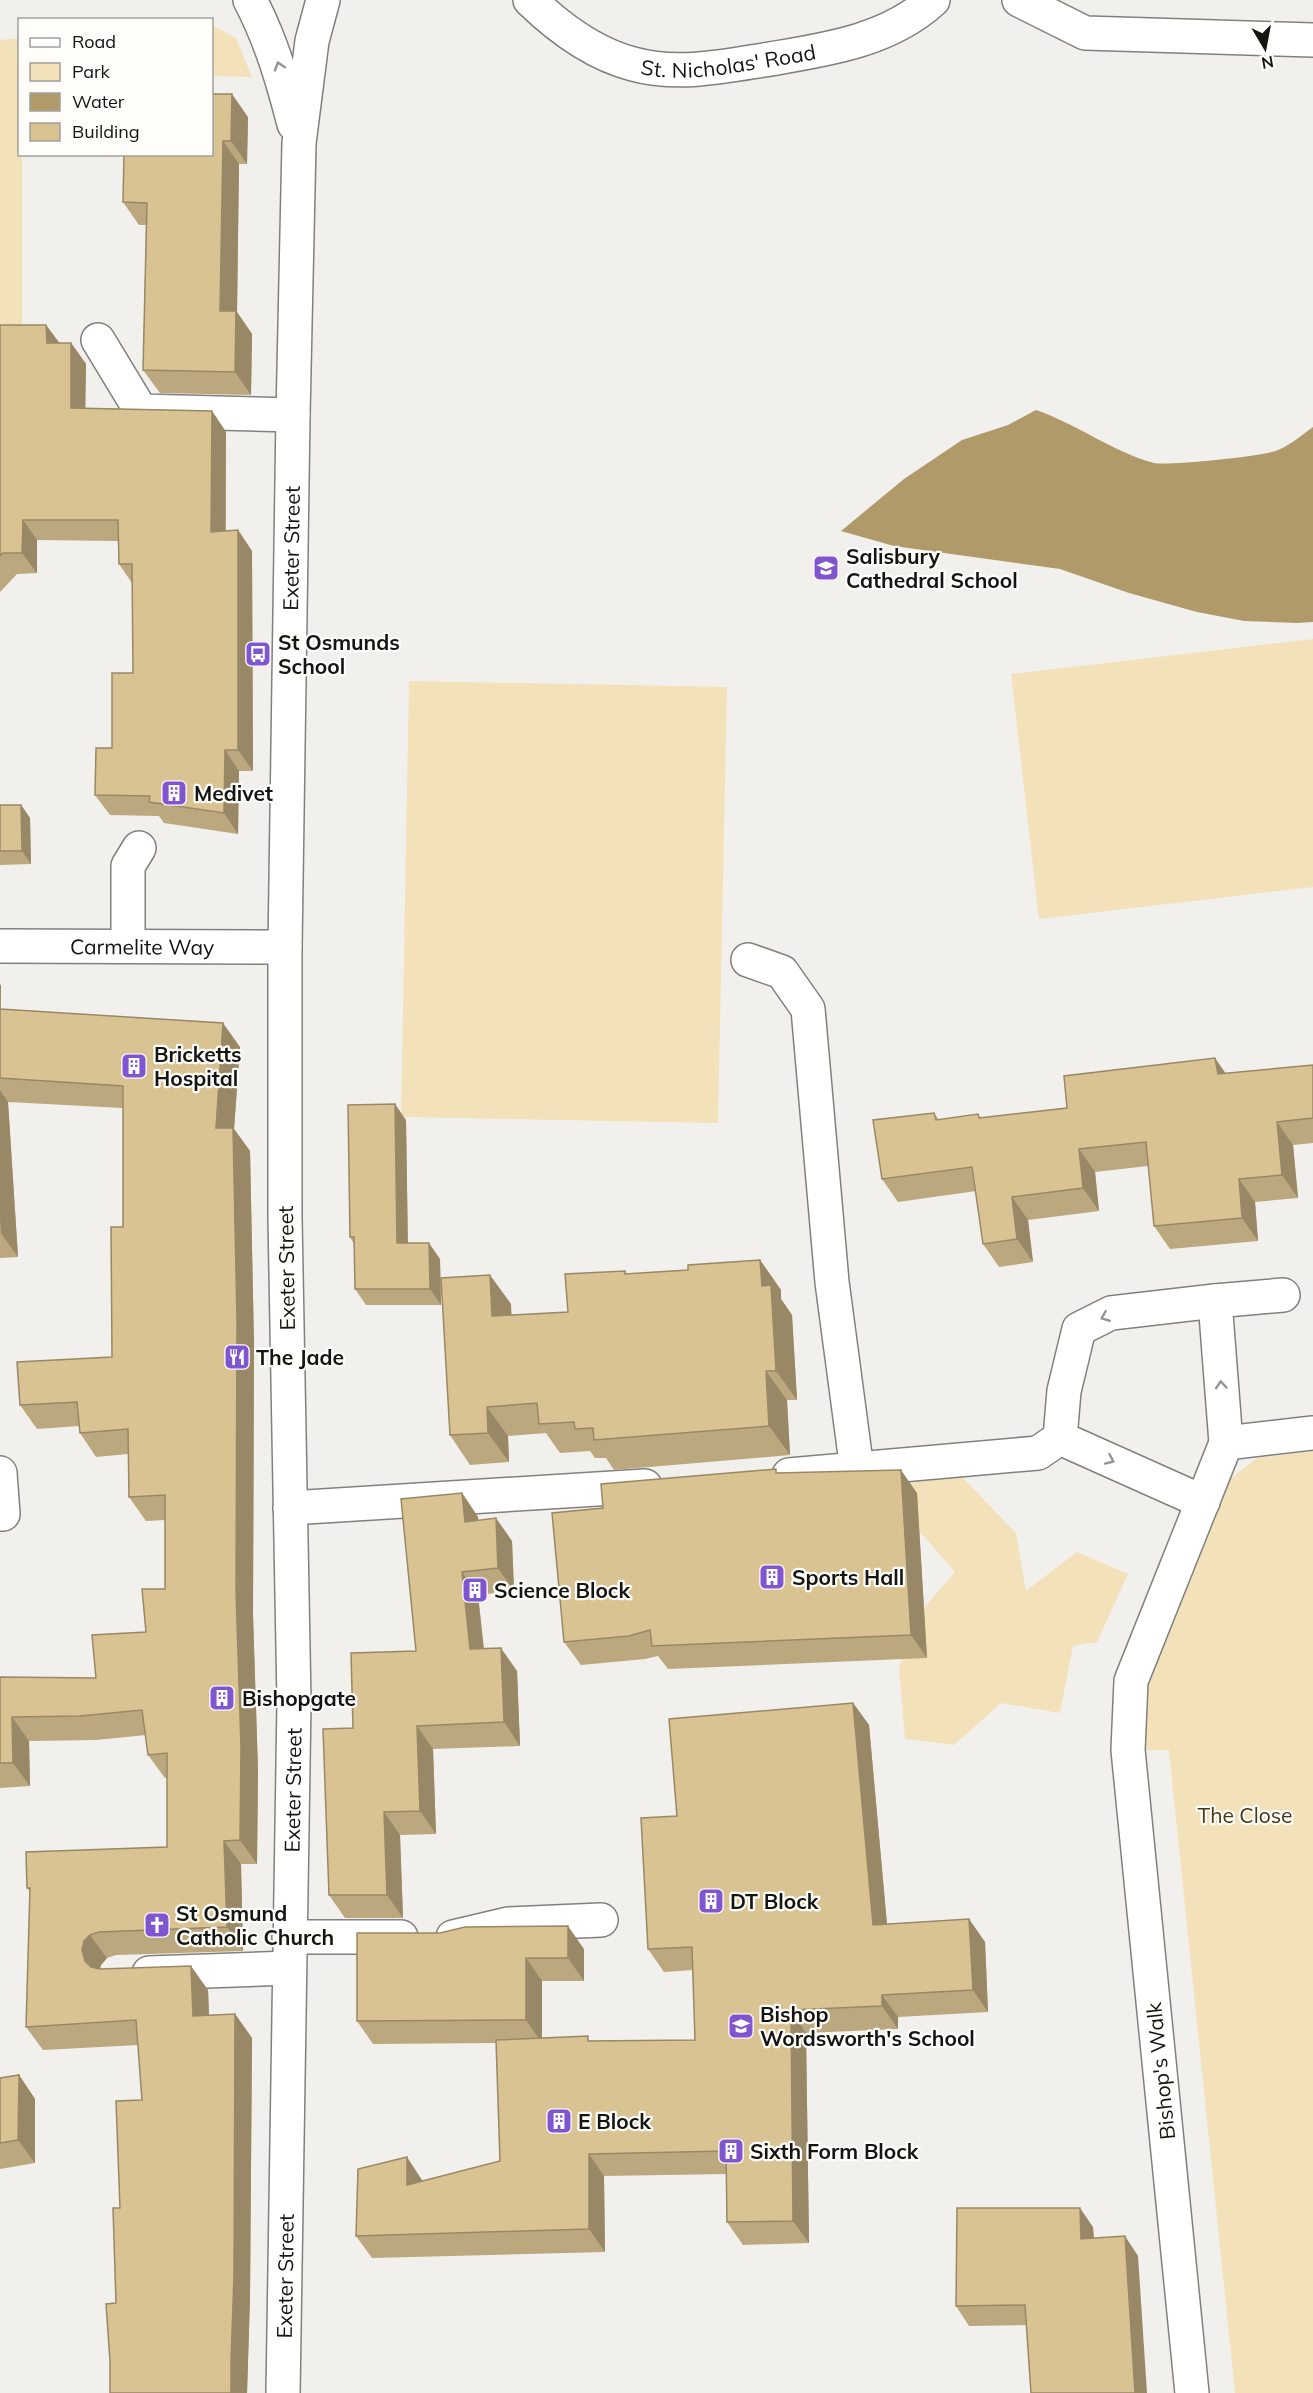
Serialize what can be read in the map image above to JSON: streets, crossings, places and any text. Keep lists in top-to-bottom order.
{
  "streets": {
    "street": [
      "St. Nicholas' Road",
      "Exeter Street",
      "Carmelite Way",
      "Bishop's Walk"
    ]
  },
  "crossings": [
    ["Exeter Street", "Carmelite Way"]
  ],
  "parks": ["The Close"],
  "places": {
    "school or university": ["Salisbury Cathedral School", "Bishop Wordsworth's School"],
    "bus stop": ["St Osmunds School"],
    "building": [
      "Medivet",
      "Bricketts Hospital",
      "Sports Hall",
      "Science Block",
      "Bishopgate",
      "DT Block",
      "E Block",
      "Sixth Form Block"
    ],
    "restaurant": ["The Jade"],
    "church": ["St Osmund Catholic Church"]
  },
  "legend": [
    "Road",
    "Park",
    "Water",
    "Building"
  ],
  "north": "bottom"
}
